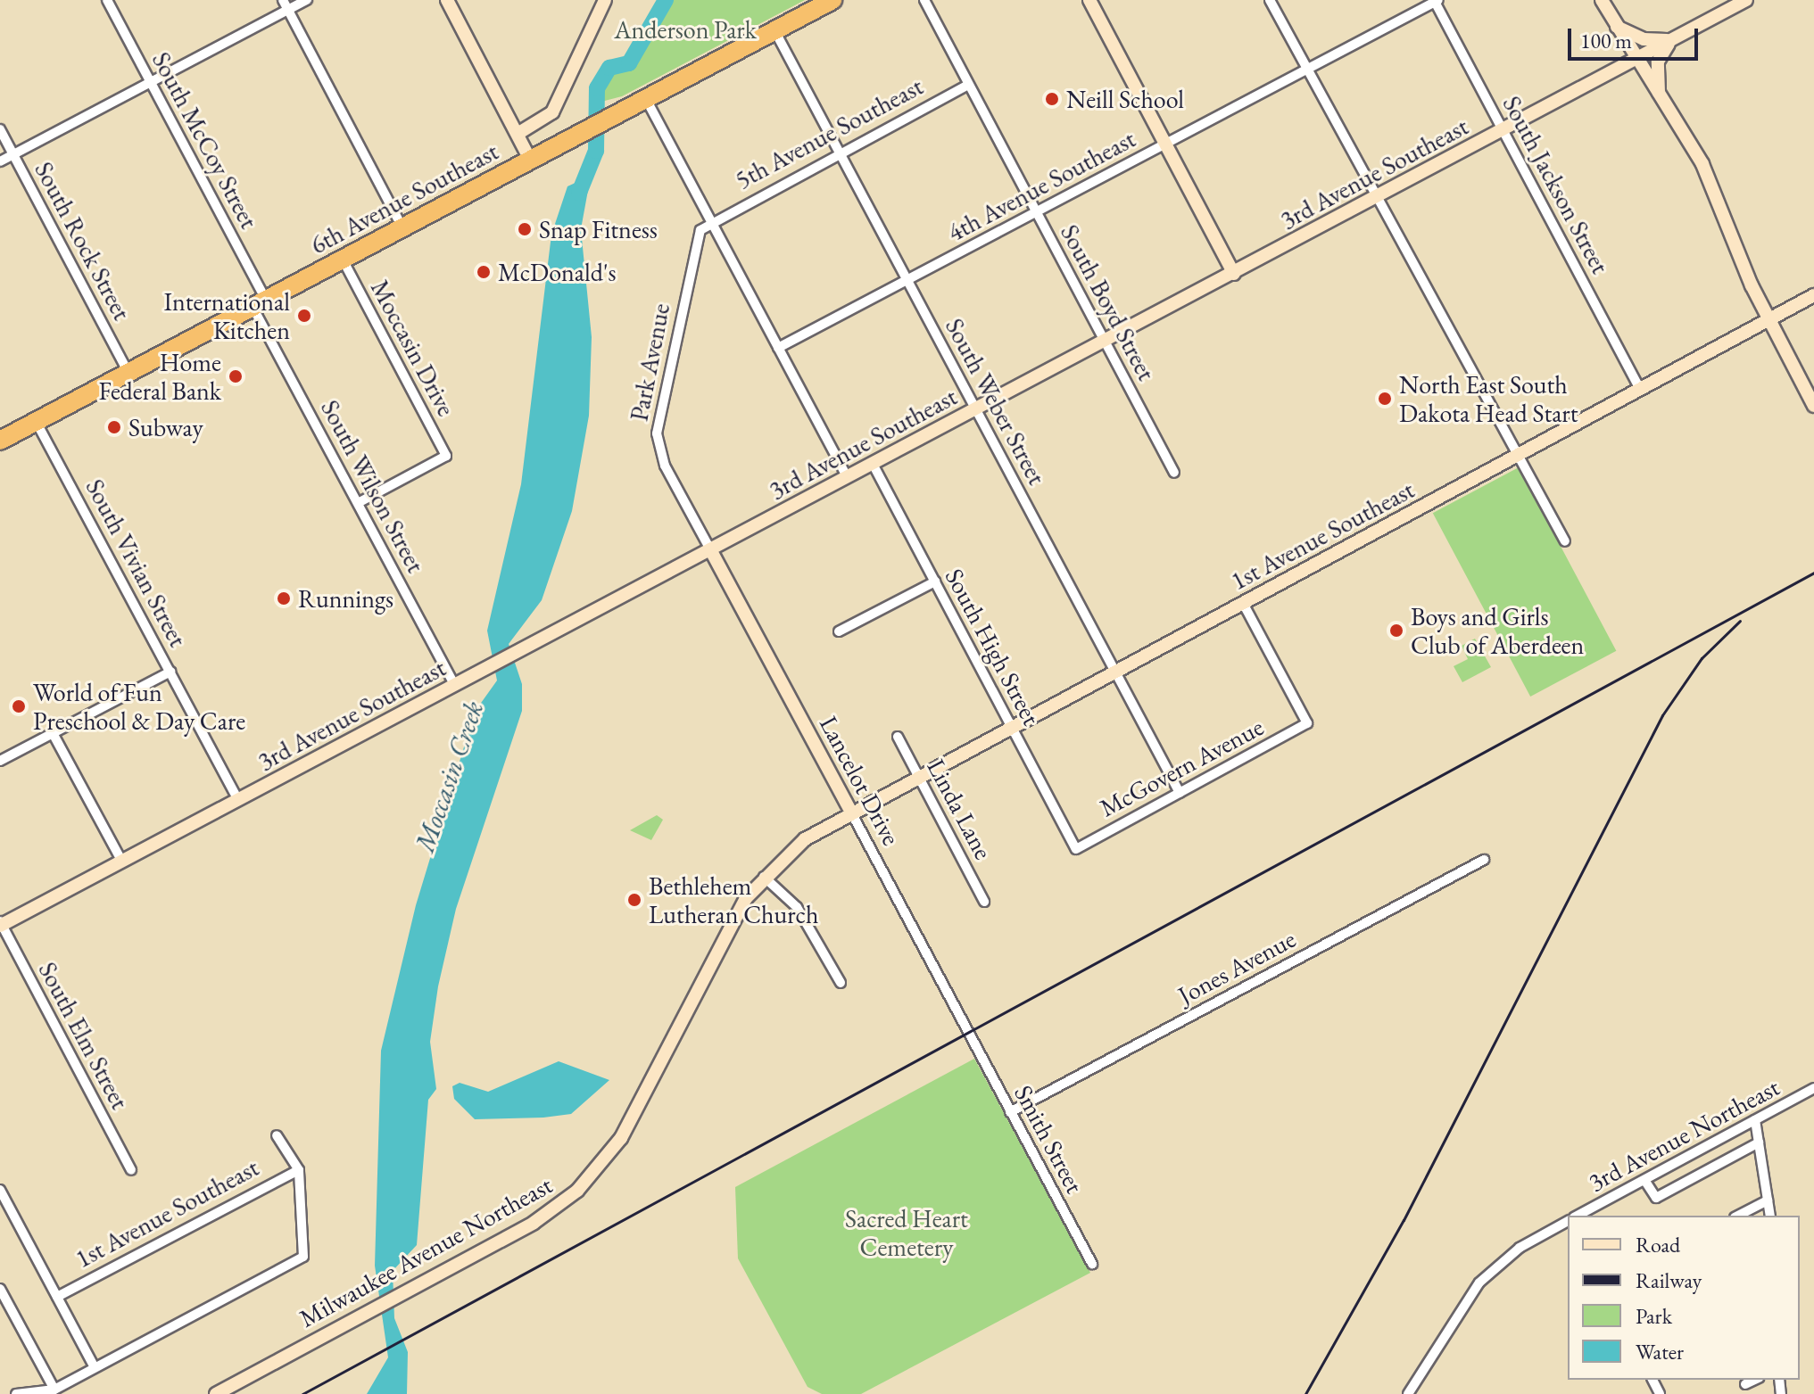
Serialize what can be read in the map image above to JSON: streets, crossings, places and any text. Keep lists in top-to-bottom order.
{
  "streets": {
    "highway": ["6th Avenue Southeast"],
    "street": [
      "5th Avenue Southeast",
      "South McCoy Street",
      "3rd Avenue Southeast",
      "South Jackson Street",
      "4th Avenue Southeast",
      "South Rock Street",
      "South Boyd Street",
      "Moccasin Drive",
      "Park Avenue",
      "South Weber Street",
      "South Wilson Street",
      "1st Avenue Southeast",
      "South Vivian Street",
      "South High Street",
      "McGovern Avenue",
      "Lancelot Drive",
      "Linda Lane",
      "Jones Avenue",
      "South Elm Street",
      "3rd Avenue Northeast",
      "Smith Street",
      "Milwaukee Avenue Northeast"
    ]
  },
  "crossings": [
    ["5th Avenue Southeast", "South Boyd Street"],
    ["5th Avenue Southeast", "Park Avenue"],
    ["5th Avenue Southeast", "South Weber Street"],
    ["South McCoy Street", "6th Avenue Southeast"],
    ["South McCoy Street", "South Wilson Street"],
    ["3rd Avenue Southeast", "South Jackson Street"],
    ["3rd Avenue Southeast", "South Boyd Street"],
    ["3rd Avenue Southeast", "Park Avenue"],
    ["3rd Avenue Southeast", "South Weber Street"],
    ["3rd Avenue Southeast", "South Wilson Street"],
    ["3rd Avenue Southeast", "South Vivian Street"],
    ["3rd Avenue Southeast", "South High Street"],
    ["3rd Avenue Southeast", "Lancelot Drive"],
    ["3rd Avenue Southeast", "South Elm Street"],
    ["South Jackson Street", "4th Avenue Southeast"],
    ["South Jackson Street", "1st Avenue Southeast"],
    ["4th Avenue Southeast", "South Boyd Street"],
    ["4th Avenue Southeast", "South Weber Street"],
    ["6th Avenue Southeast", "South Rock Street"],
    ["6th Avenue Southeast", "Moccasin Drive"],
    ["6th Avenue Southeast", "South Weber Street"],
    ["6th Avenue Southeast", "South Wilson Street"],
    ["6th Avenue Southeast", "South Vivian Street"],
    ["Moccasin Drive", "South Wilson Street"],
    ["Park Avenue", "Lancelot Drive"],
    ["South Weber Street", "1st Avenue Southeast"],
    ["South Weber Street", "McGovern Avenue"],
    ["1st Avenue Southeast", "South High Street"],
    ["1st Avenue Southeast", "McGovern Avenue"],
    ["1st Avenue Southeast", "Lancelot Drive"],
    ["1st Avenue Southeast", "Linda Lane"],
    ["1st Avenue Southeast", "Milwaukee Avenue Northeast"],
    ["South High Street", "McGovern Avenue"],
    ["Lancelot Drive", "Smith Street"],
    ["Lancelot Drive", "Milwaukee Avenue Northeast"],
    ["Jones Avenue", "Smith Street"]
  ],
  "water": ["Moccasin Creek"],
  "parks": ["Anderson Park", "Sacred Heart Cemetery"],
  "places": [
    "Neill School",
    "Snap Fitness",
    "McDonald's",
    "International Kitchen",
    "Home Federal Bank",
    "North East South Dakota Head Start",
    "Subway",
    "Runnings",
    "Boys and Girls Club of Aberdeen",
    "World of Fun Preschool & Day Care",
    "Bethlehem Lutheran Church"
  ],
  "legend": [
    "Road",
    "Railway",
    "Park",
    "Water"
  ],
  "scale_bar": "100 m"
}
